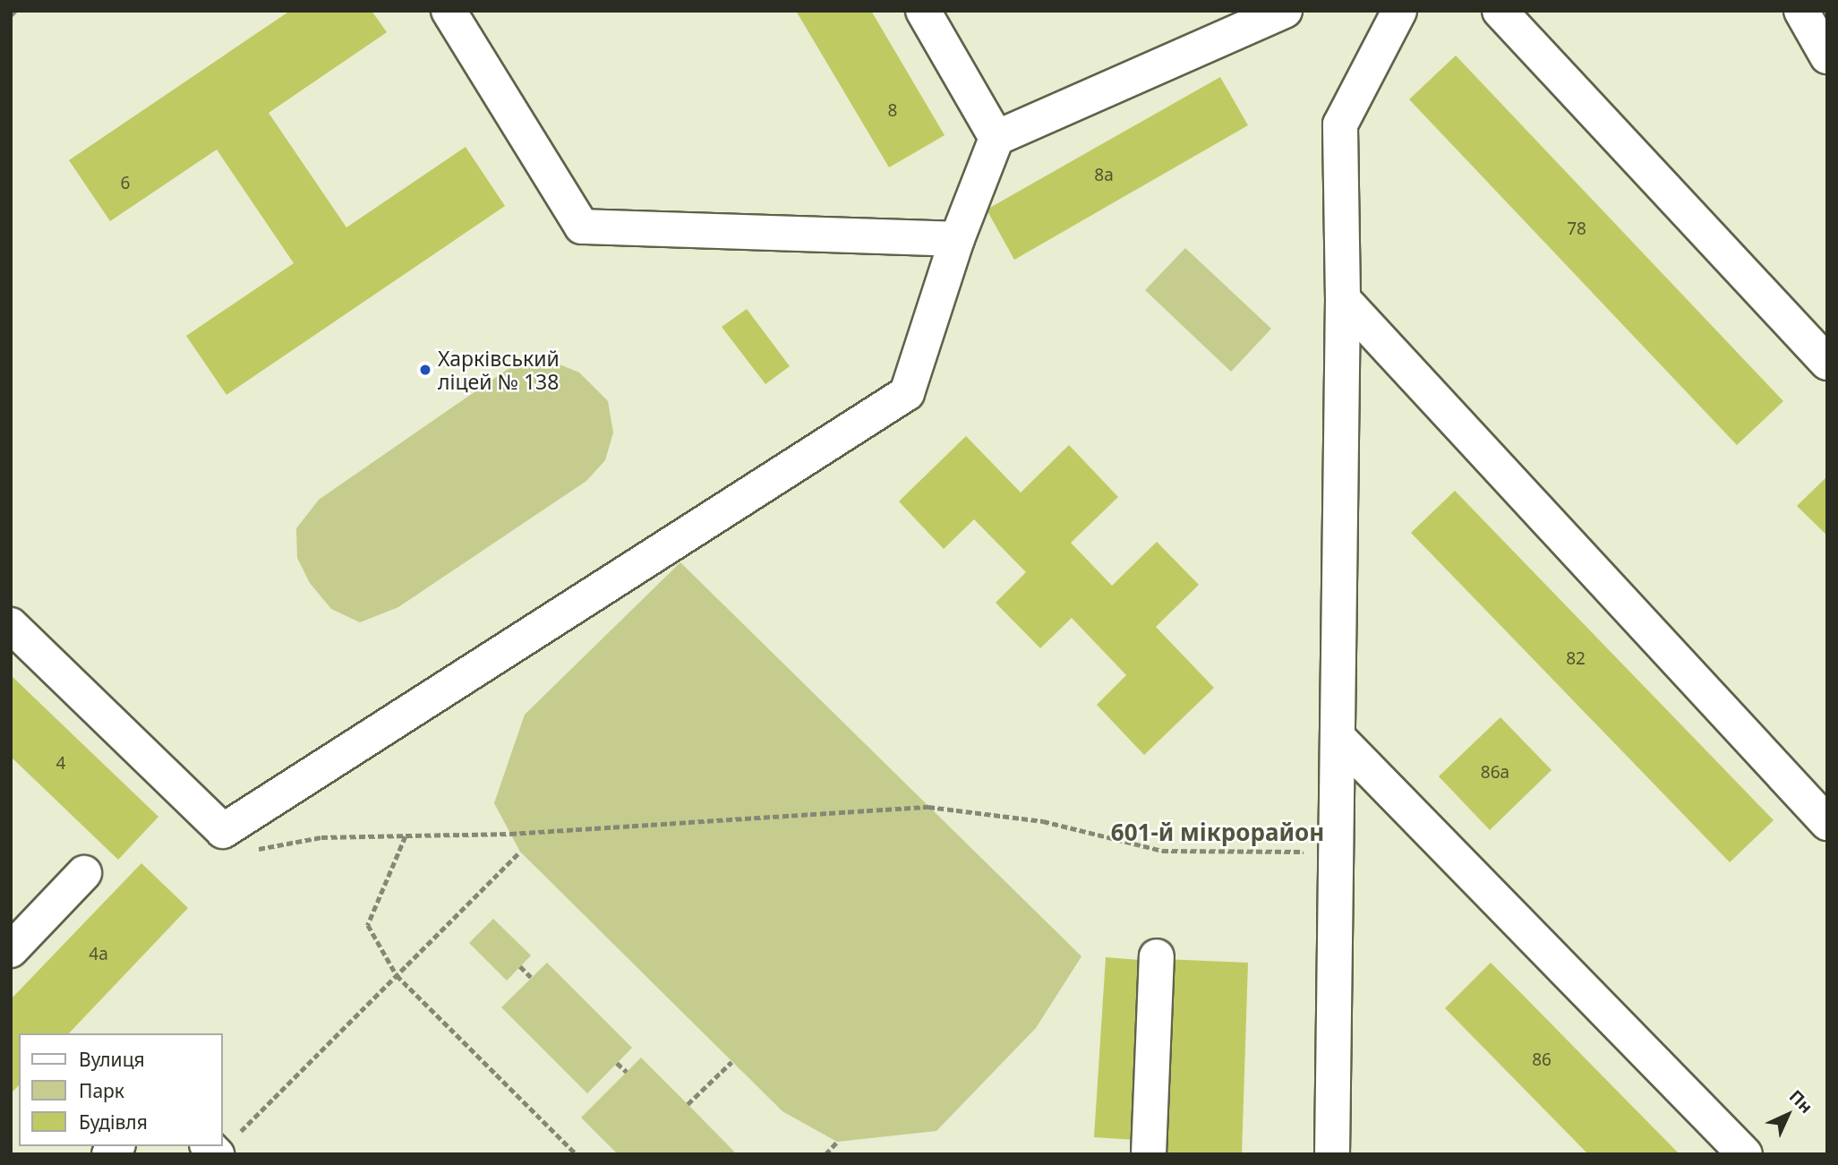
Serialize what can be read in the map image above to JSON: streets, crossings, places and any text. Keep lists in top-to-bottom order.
{
  "districts": ["601-й мікрорайон"],
  "places": ["Харківський ліцей № 138"],
  "house_numbers": [
    "8",
    "8а",
    "6",
    "78",
    "82",
    "4",
    "86а",
    "4а",
    "86"
  ],
  "legend": ["Вулиця", "Парк", "Будівля"],
  "north": "top right"
}
